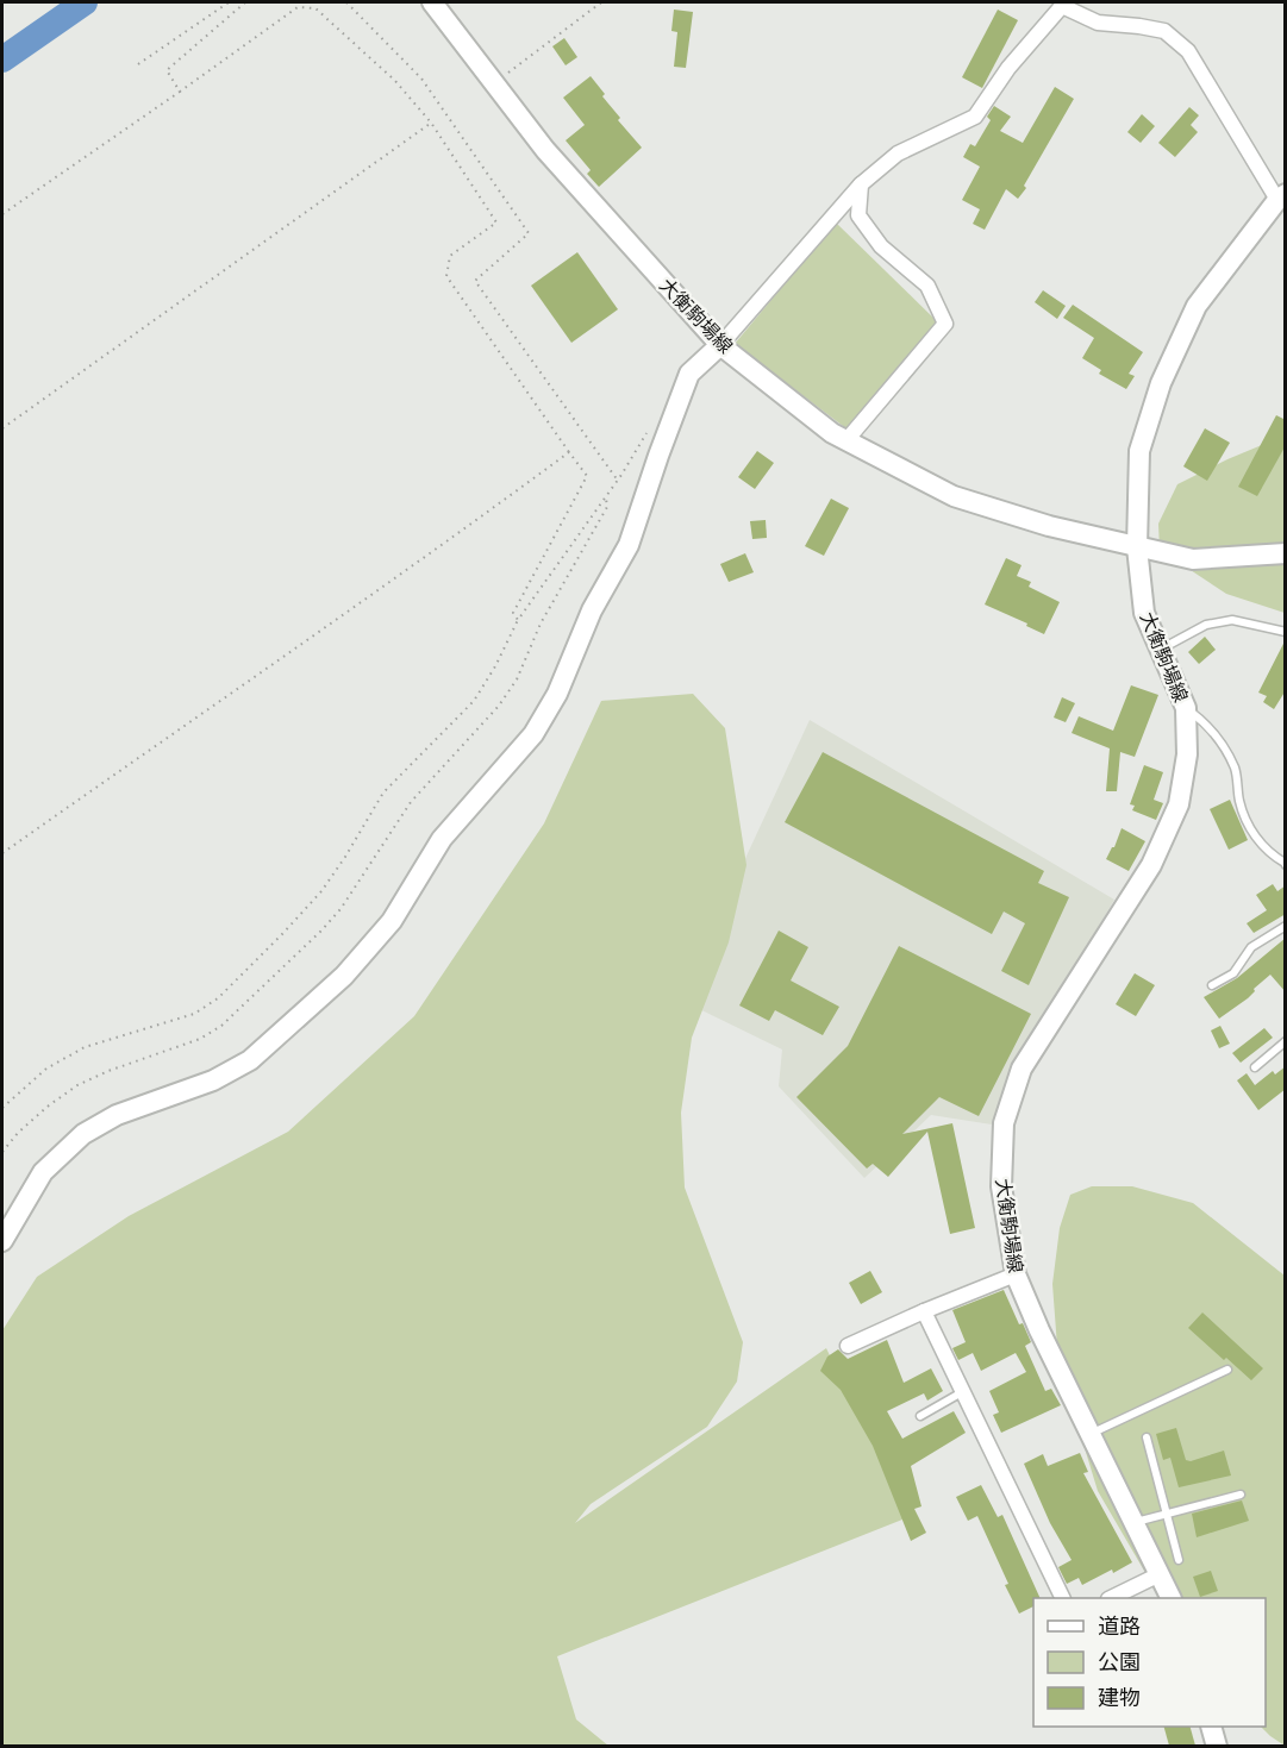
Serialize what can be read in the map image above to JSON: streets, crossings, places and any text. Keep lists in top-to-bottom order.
{
  "streets": {
    "main road": ["大衡駒場線"]
  },
  "legend": ["道路", "公園", "建物"]
}
